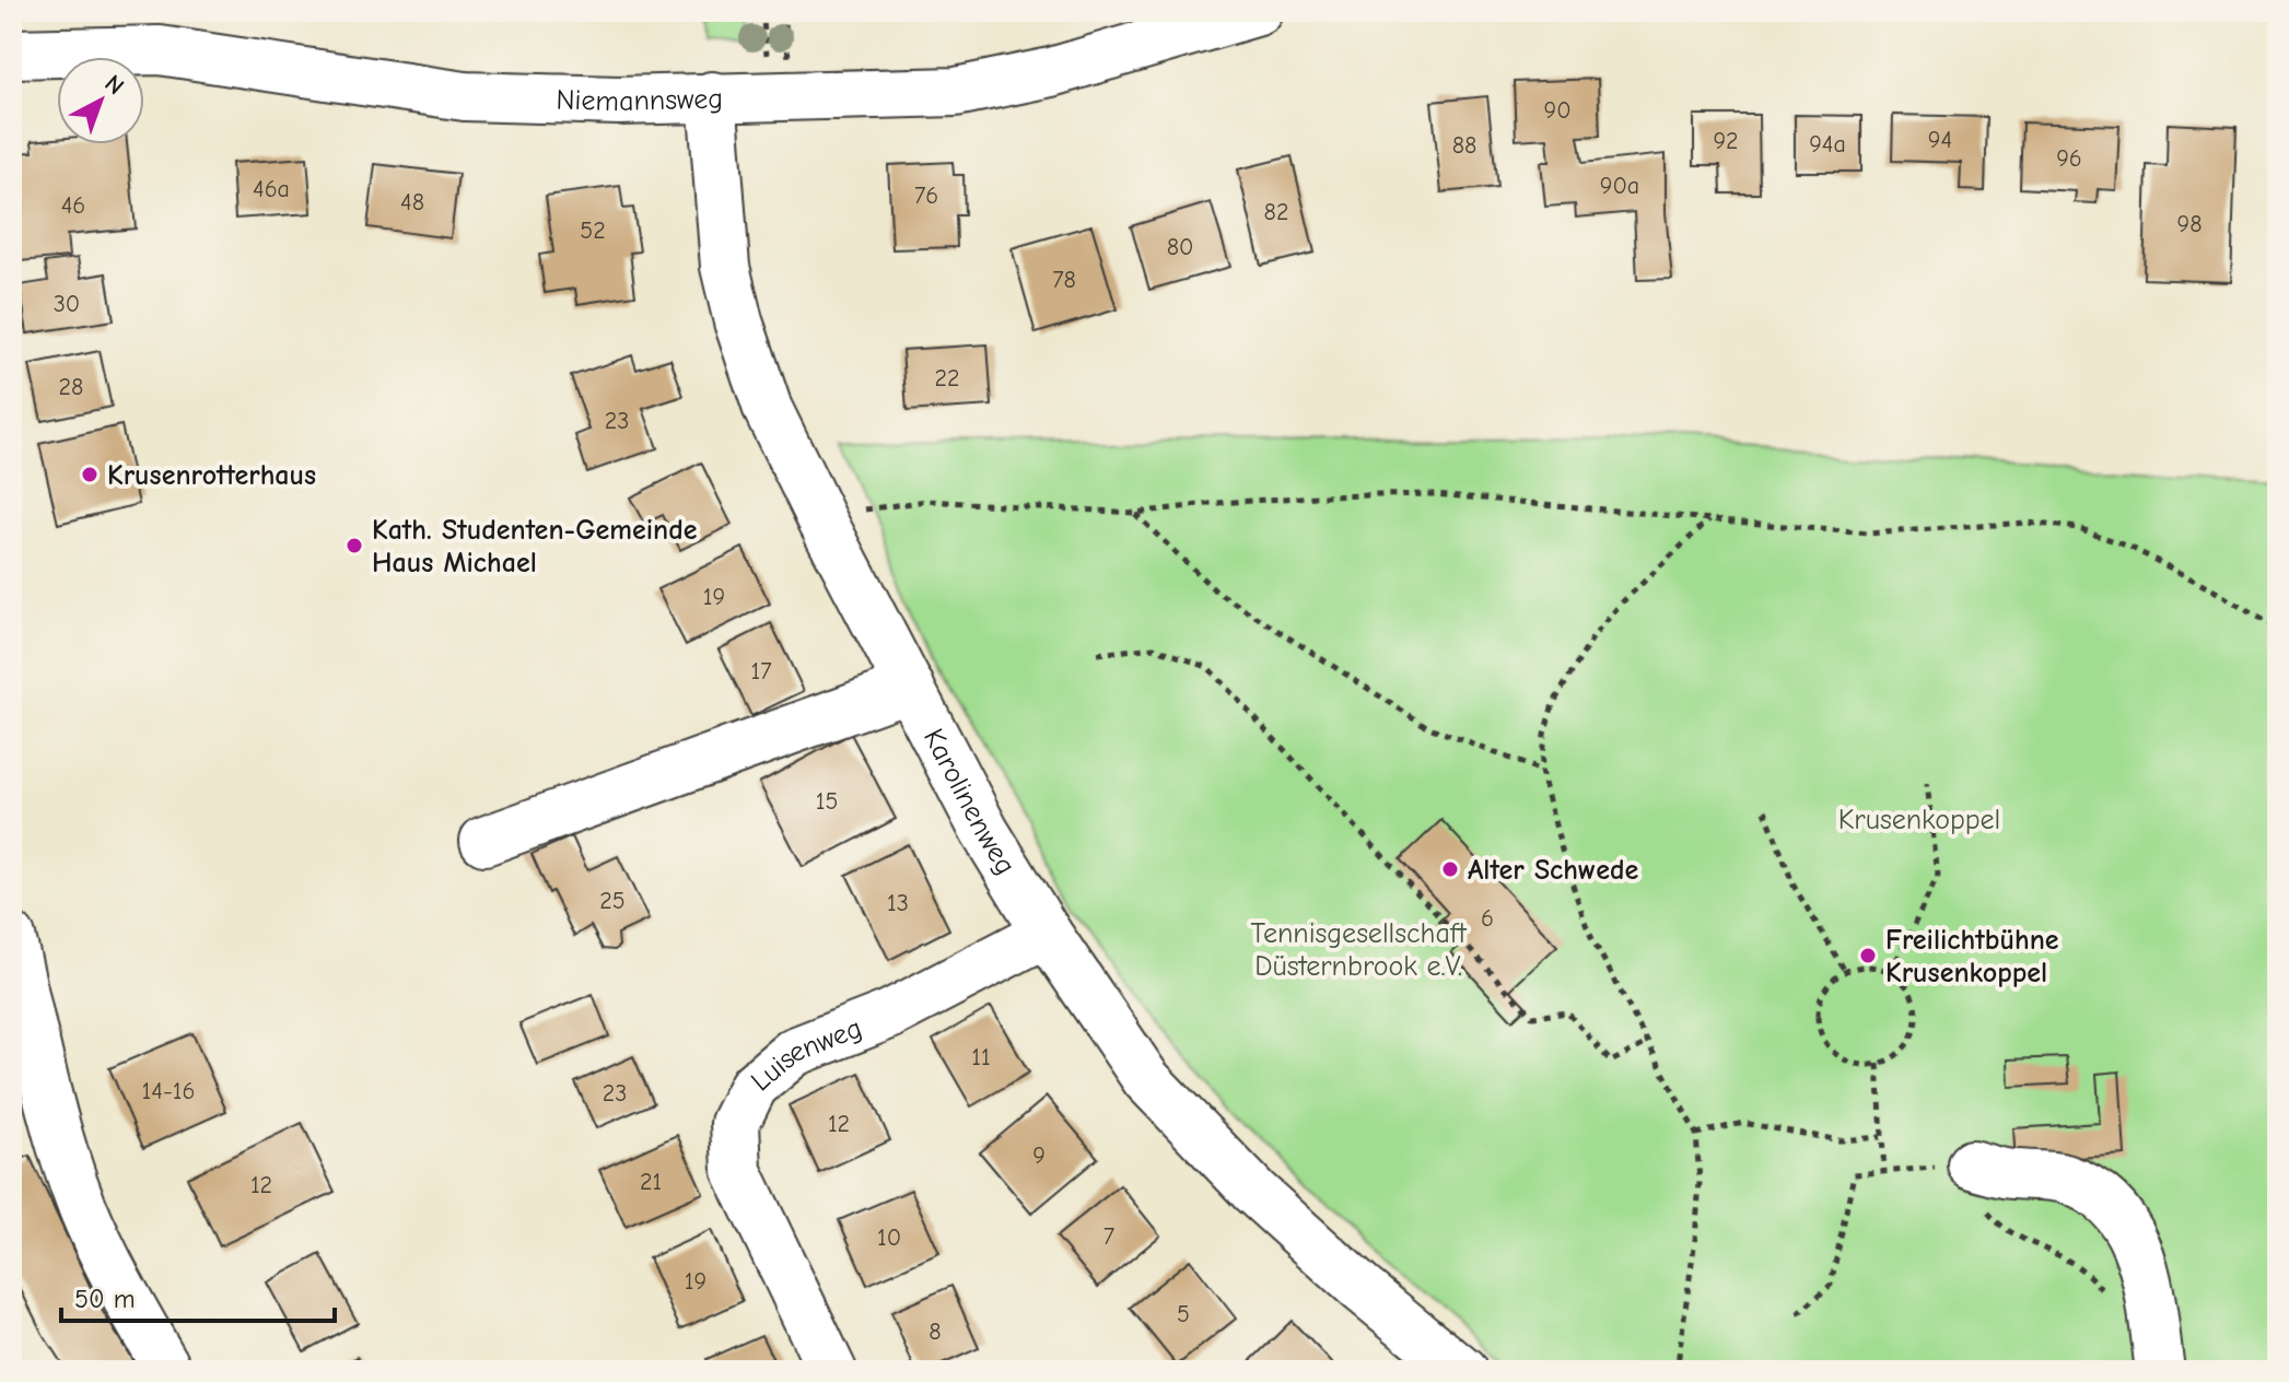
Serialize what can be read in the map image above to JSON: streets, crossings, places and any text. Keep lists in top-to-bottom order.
{
  "streets": {
    "street": ["Niemannsweg", "Karolinenweg", "Luisenweg"]
  },
  "crossings": [
    ["Niemannsweg", "Karolinenweg"],
    ["Karolinenweg", "Luisenweg"]
  ],
  "parks": ["Krusenkoppel", "Tennisgesellschaft Düsternbrook e.V."],
  "places": [
    "Krusenrotterhaus",
    "Kath. Studenten-Gemeinde Haus Michael",
    "Alter Schwede",
    "Freilichtbühne Krusenkoppel"
  ],
  "house_numbers": [
    "90",
    "94",
    "92",
    "94a",
    "88",
    "96",
    "90a",
    "46a",
    "76",
    "48",
    "46",
    "82",
    "98",
    "52",
    "80",
    "78",
    "30",
    "22",
    "28",
    "23",
    "19",
    "17",
    "15",
    "25",
    "13",
    "6",
    "11",
    "14-16",
    "23",
    "12",
    "9",
    "21",
    "12",
    "7",
    "10",
    "19",
    "5",
    "8"
  ],
  "scale_bar": "50 m",
  "north": "top right"
}
